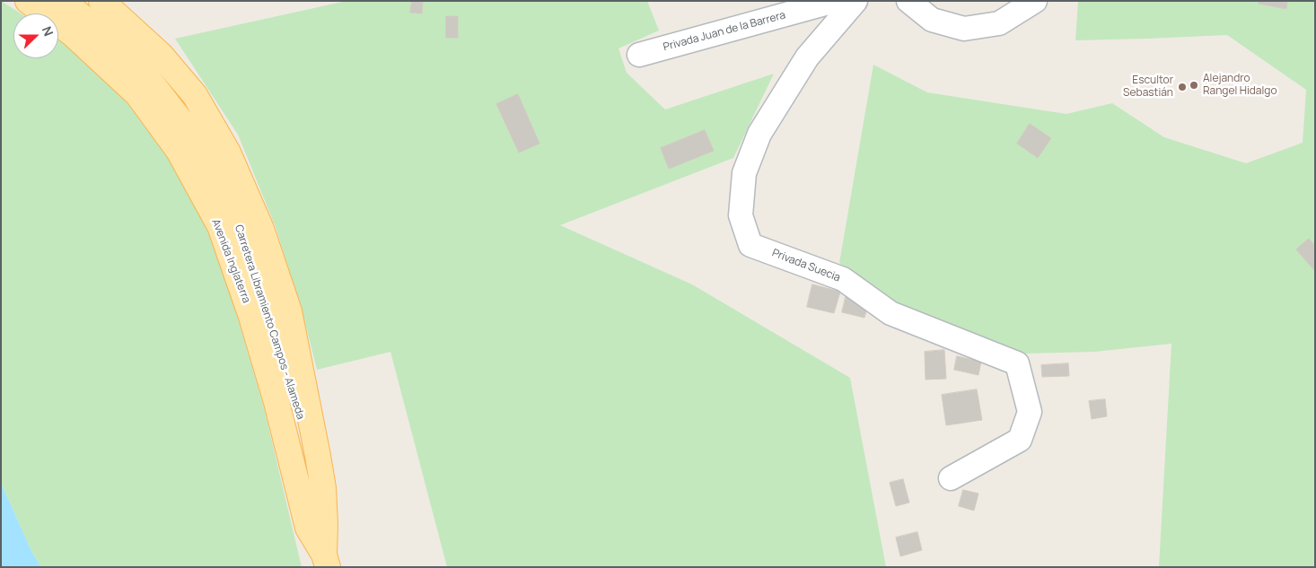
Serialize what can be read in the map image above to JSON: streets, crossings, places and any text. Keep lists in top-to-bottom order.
{
  "streets": {
    "main road": ["Avenida Inglaterra", "Carretera Libramiento Campos - Alameda"],
    "street": ["Privada Juan de la Barrera", "Privada Suecia"]
  },
  "crossings": [
    ["Avenida Inglaterra", "Carretera Libramiento Campos - Alameda"]
  ],
  "places": ["Alejandro Rangel Hidalgo", "Escultor Sebastián"],
  "north": "right"
}
